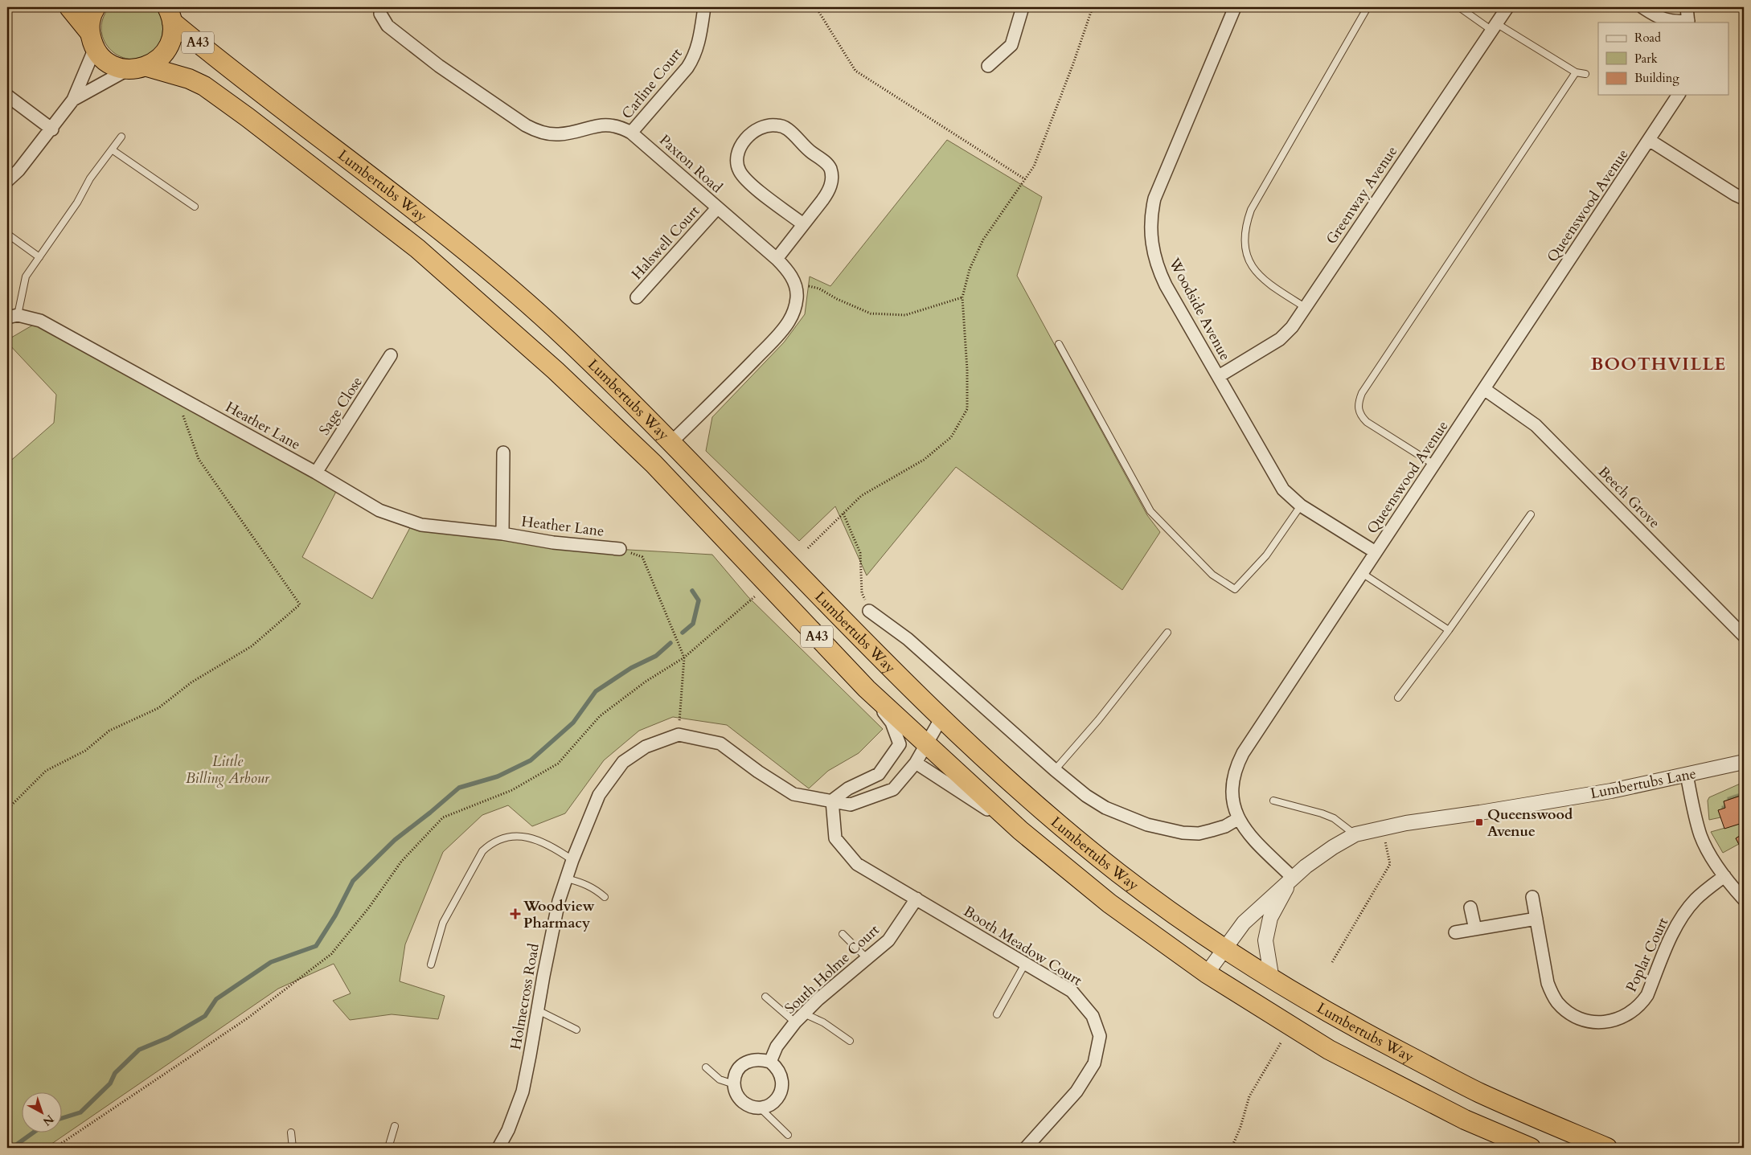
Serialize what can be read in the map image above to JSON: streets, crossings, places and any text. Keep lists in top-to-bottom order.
{
  "streets": {
    "highway": ["A43", "Lumbertubs Way"],
    "street": [
      "Carline Court",
      "Paxton Road",
      "Greenway Avenue",
      "Queenswood Avenue",
      "Halswell Court",
      "Woodside Avenue",
      "Sage Close",
      "Heather Lane",
      "Beech Grove",
      "Lumbertubs Lane",
      "Booth Meadow Court",
      "Poplar Court",
      "South Holme Court",
      "Holmecross Road"
    ]
  },
  "crossings": [
    ["A43", "Lumbertubs Way"],
    ["Carline Court", "Paxton Road"],
    ["Paxton Road", "Lumbertubs Way"],
    ["Paxton Road", "Halswell Court"],
    ["Lumbertubs Way", "Queenswood Avenue"],
    ["Lumbertubs Way", "Lumbertubs Lane"],
    ["Greenway Avenue", "Woodside Avenue"],
    ["Queenswood Avenue", "Woodside Avenue"],
    ["Queenswood Avenue", "Beech Grove"],
    ["Queenswood Avenue", "Lumbertubs Lane"],
    ["Sage Close", "Heather Lane"],
    ["Booth Meadow Court", "South Holme Court"]
  ],
  "districts": ["BOOTHVILLE"],
  "parks": ["Little Billing Arbour"],
  "places": {
    "transit": ["Queenswood Avenue"],
    "health": ["Woodview Pharmacy"]
  },
  "legend": ["Road", "Park", "Building"],
  "north": "bottom right"
}
